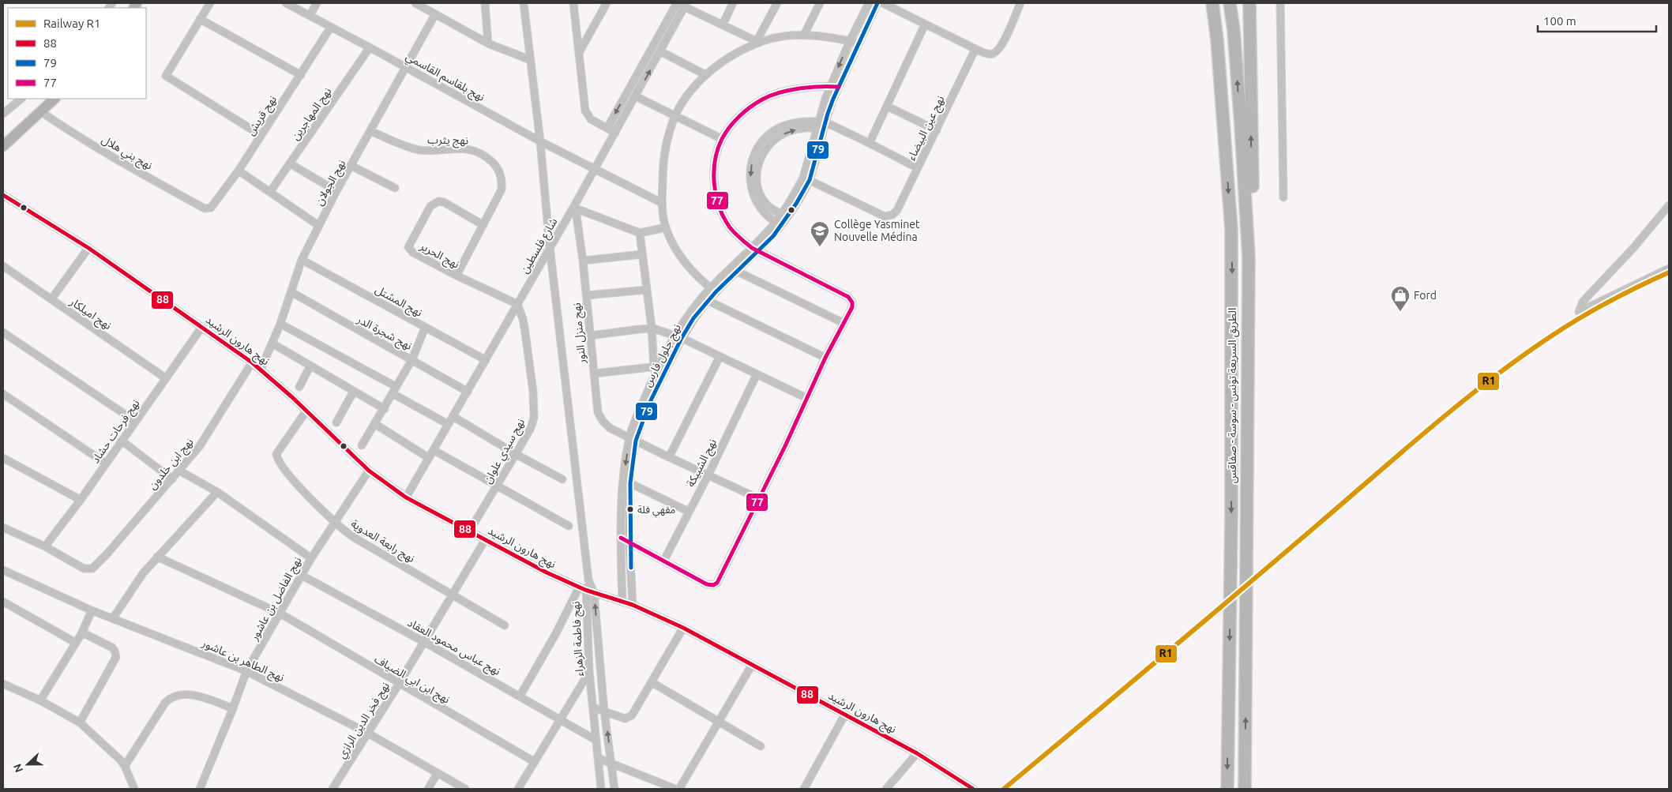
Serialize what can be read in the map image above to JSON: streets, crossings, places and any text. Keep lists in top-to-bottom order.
{
  "streets": {
    "highway": ["الطريق السريعة تونس - سوسة - صفاقس"],
    "street": [
      "نهج بلقاسم القاسمي",
      "نهج المهاجرين",
      "نهج قريش",
      "نهج عين البيضاء",
      "نهج يثرب",
      "نهج بني هلال",
      "نهج الجولان",
      "شارع فلسطين",
      "نهج الحرير",
      "نهج المشتل",
      "نهج اميلكار",
      "نهج شجرة الدر",
      "نهج منزل النور",
      "نهج هارون الرشيد",
      "نهج جلول فارس",
      "نهج فرحات حشاد",
      "نهج سيدي علوان",
      "نهج الشبيكة",
      "نهج ابن خلدون",
      "نهج رابعة العدوية",
      "نهج الفاضل بن عاشور",
      "نهج فاطمة الزهراء",
      "نهج عباس محمود العقاد",
      "نهج الطاهر بن عاشور",
      "نهج ابن ابي الضياف",
      "نهج فخر الدين الرازي"
    ]
  },
  "crossings": [
    ["نهج بلقاسم القاسمي", "نهج المهاجرين"],
    ["نهج بلقاسم القاسمي", "نهج قريش"],
    ["نهج بلقاسم القاسمي", "نهج الجولان"],
    ["نهج بلقاسم القاسمي", "شارع فلسطين"],
    ["نهج قريش", "نهج بني هلال"],
    ["نهج عين البيضاء", "نهج جلول فارس"],
    ["نهج يثرب", "نهج الجولان"],
    ["نهج يثرب", "نهج الحرير"],
    ["نهج الجولان", "نهج المشتل"],
    ["نهج الجولان", "نهج شجرة الدر"],
    ["نهج الجولان", "نهج هارون الرشيد"],
    ["شارع فلسطين", "نهج الحرير"],
    ["شارع فلسطين", "نهج المشتل"],
    ["شارع فلسطين", "نهج شجرة الدر"],
    ["شارع فلسطين", "نهج منزل النور"],
    ["شارع فلسطين", "نهج هارون الرشيد"],
    ["شارع فلسطين", "نهج سيدي علوان"],
    ["نهج الحرير", "نهج سيدي علوان"],
    ["نهج اميلكار", "نهج فرحات حشاد"],
    ["نهج منزل النور", "نهج جلول فارس"],
    ["نهج منزل النور", "نهج الشبيكة"],
    ["نهج هارون الرشيد", "نهج جلول فارس"],
    ["نهج هارون الرشيد", "نهج فرحات حشاد"],
    ["نهج هارون الرشيد", "نهج سيدي علوان"],
    ["نهج هارون الرشيد", "نهج ابن خلدون"],
    ["نهج هارون الرشيد", "نهج رابعة العدوية"],
    ["نهج هارون الرشيد", "نهج الفاضل بن عاشور"],
    ["نهج هارون الرشيد", "نهج فاطمة الزهراء"],
    ["نهج هارون الرشيد", "نهج فخر الدين الرازي"],
    ["نهج فرحات حشاد", "نهج ابن خلدون"],
    ["نهج رابعة العدوية", "نهج الفاضل بن عاشور"],
    ["نهج رابعة العدوية", "نهج فخر الدين الرازي"],
    ["نهج الفاضل بن عاشور", "نهج عباس محمود العقاد"],
    ["نهج الفاضل بن عاشور", "نهج الطاهر بن عاشور"],
    ["نهج الفاضل بن عاشور", "نهج ابن ابي الضياف"],
    ["نهج فاطمة الزهراء", "نهج عباس محمود العقاد"],
    ["نهج عباس محمود العقاد", "نهج فخر الدين الرازي"],
    ["نهج الطاهر بن عاشور", "نهج فخر الدين الرازي"],
    ["نهج ابن ابي الضياف", "نهج فخر الدين الرازي"]
  ],
  "places": {
    "school or university": ["Collège Yasminet Nouvelle Médina"],
    "shop": ["Ford"],
    "other": ["مقهي فلة"]
  },
  "lines": [
    "transit line 79",
    "transit line 77",
    "transit line 88",
    "rail line R1"
  ],
  "legend": [
    "Railway R1",
    "88",
    "79",
    "77"
  ],
  "scale_bar": "100 m",
  "north": "left"
}
